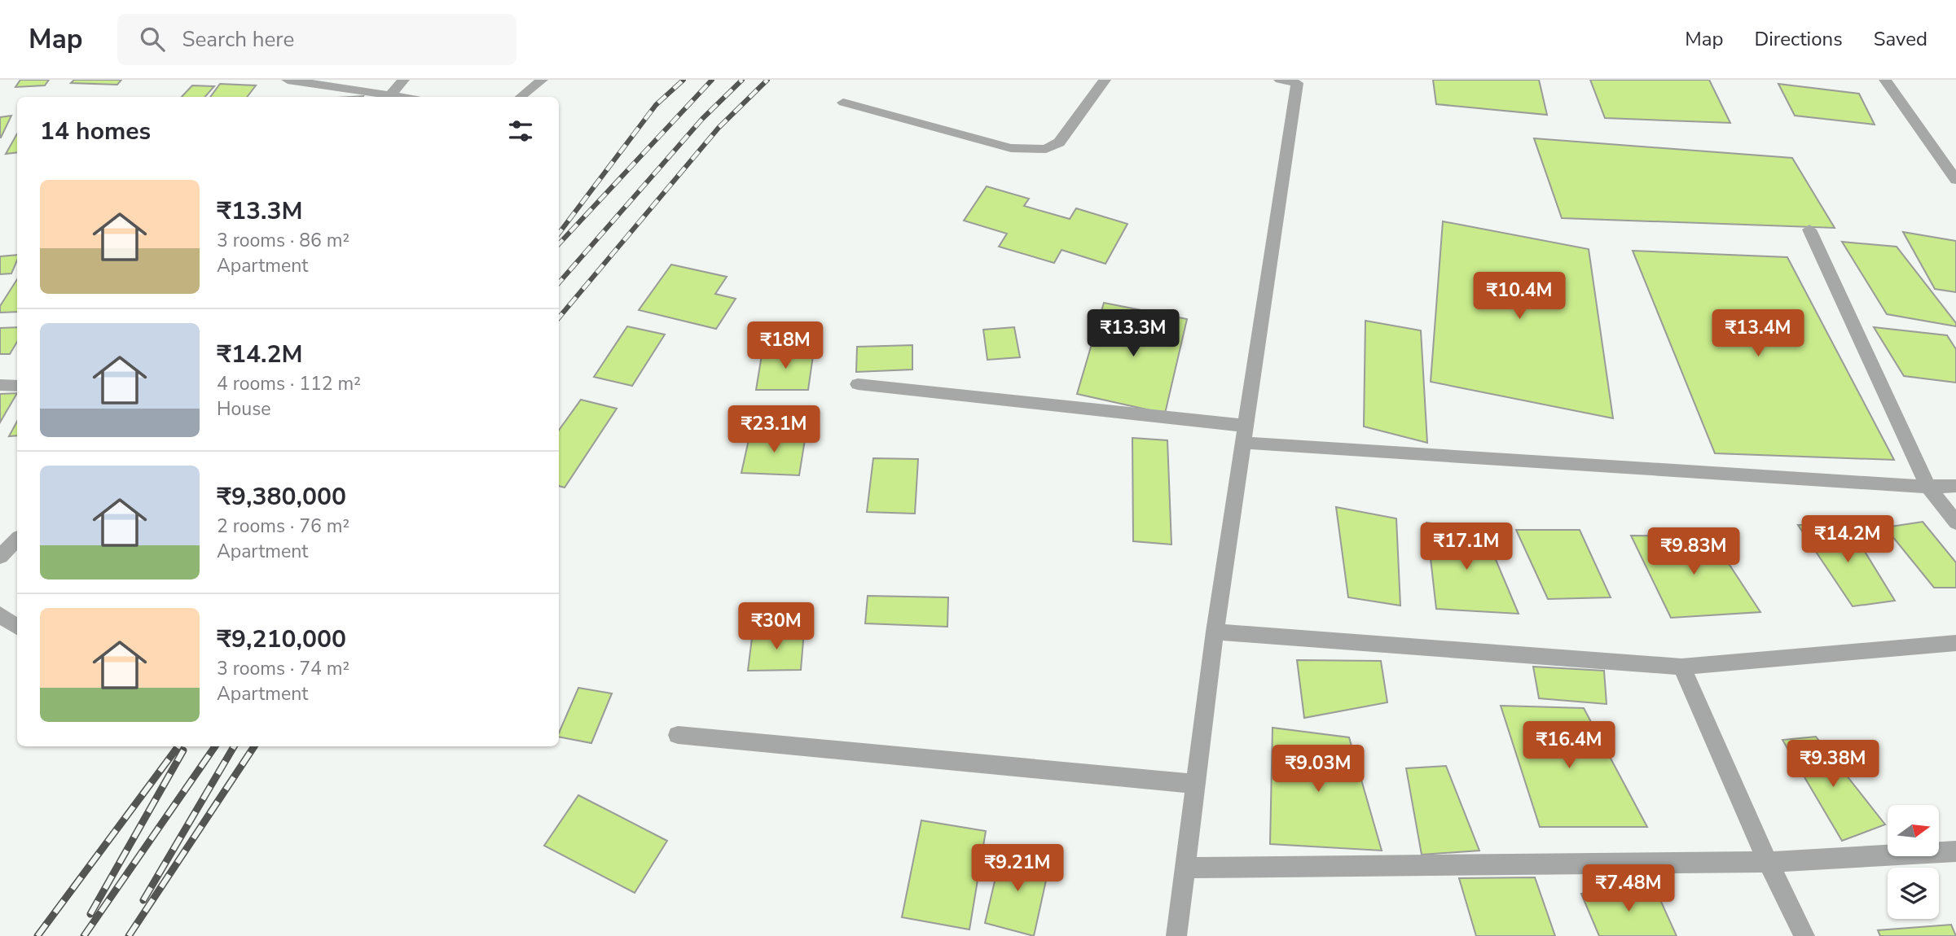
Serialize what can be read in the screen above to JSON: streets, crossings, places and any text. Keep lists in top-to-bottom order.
{
  "north": "right",
  "page": {
    "header": "Map",
    "search": "Search here",
    "nav": ["Map", "Directions", "Saved"],
    "heading": "14 homes",
    "list": [
      {
        "name": "₹13.3M",
        "note": "3 rooms · 86 m² · Apartment"
      },
      {
        "name": "₹14.2M",
        "note": "4 rooms · 112 m² · House"
      },
      {
        "name": "₹9,380,000",
        "note": "2 rooms · 76 m² · Apartment"
      },
      {
        "name": "₹9,210,000",
        "note": "3 rooms · 74 m² · Apartment"
      }
    ],
    "price": [
      "₹10.4M",
      "₹13.3M",
      "₹13.4M",
      "₹18M",
      "₹23.1M",
      "₹14.2M",
      "₹17.1M",
      "₹9.83M",
      "₹30M",
      "₹16.4M",
      "₹9.38M",
      "₹9.03M",
      "₹9.21M",
      "₹7.48M"
    ]
  }
}
